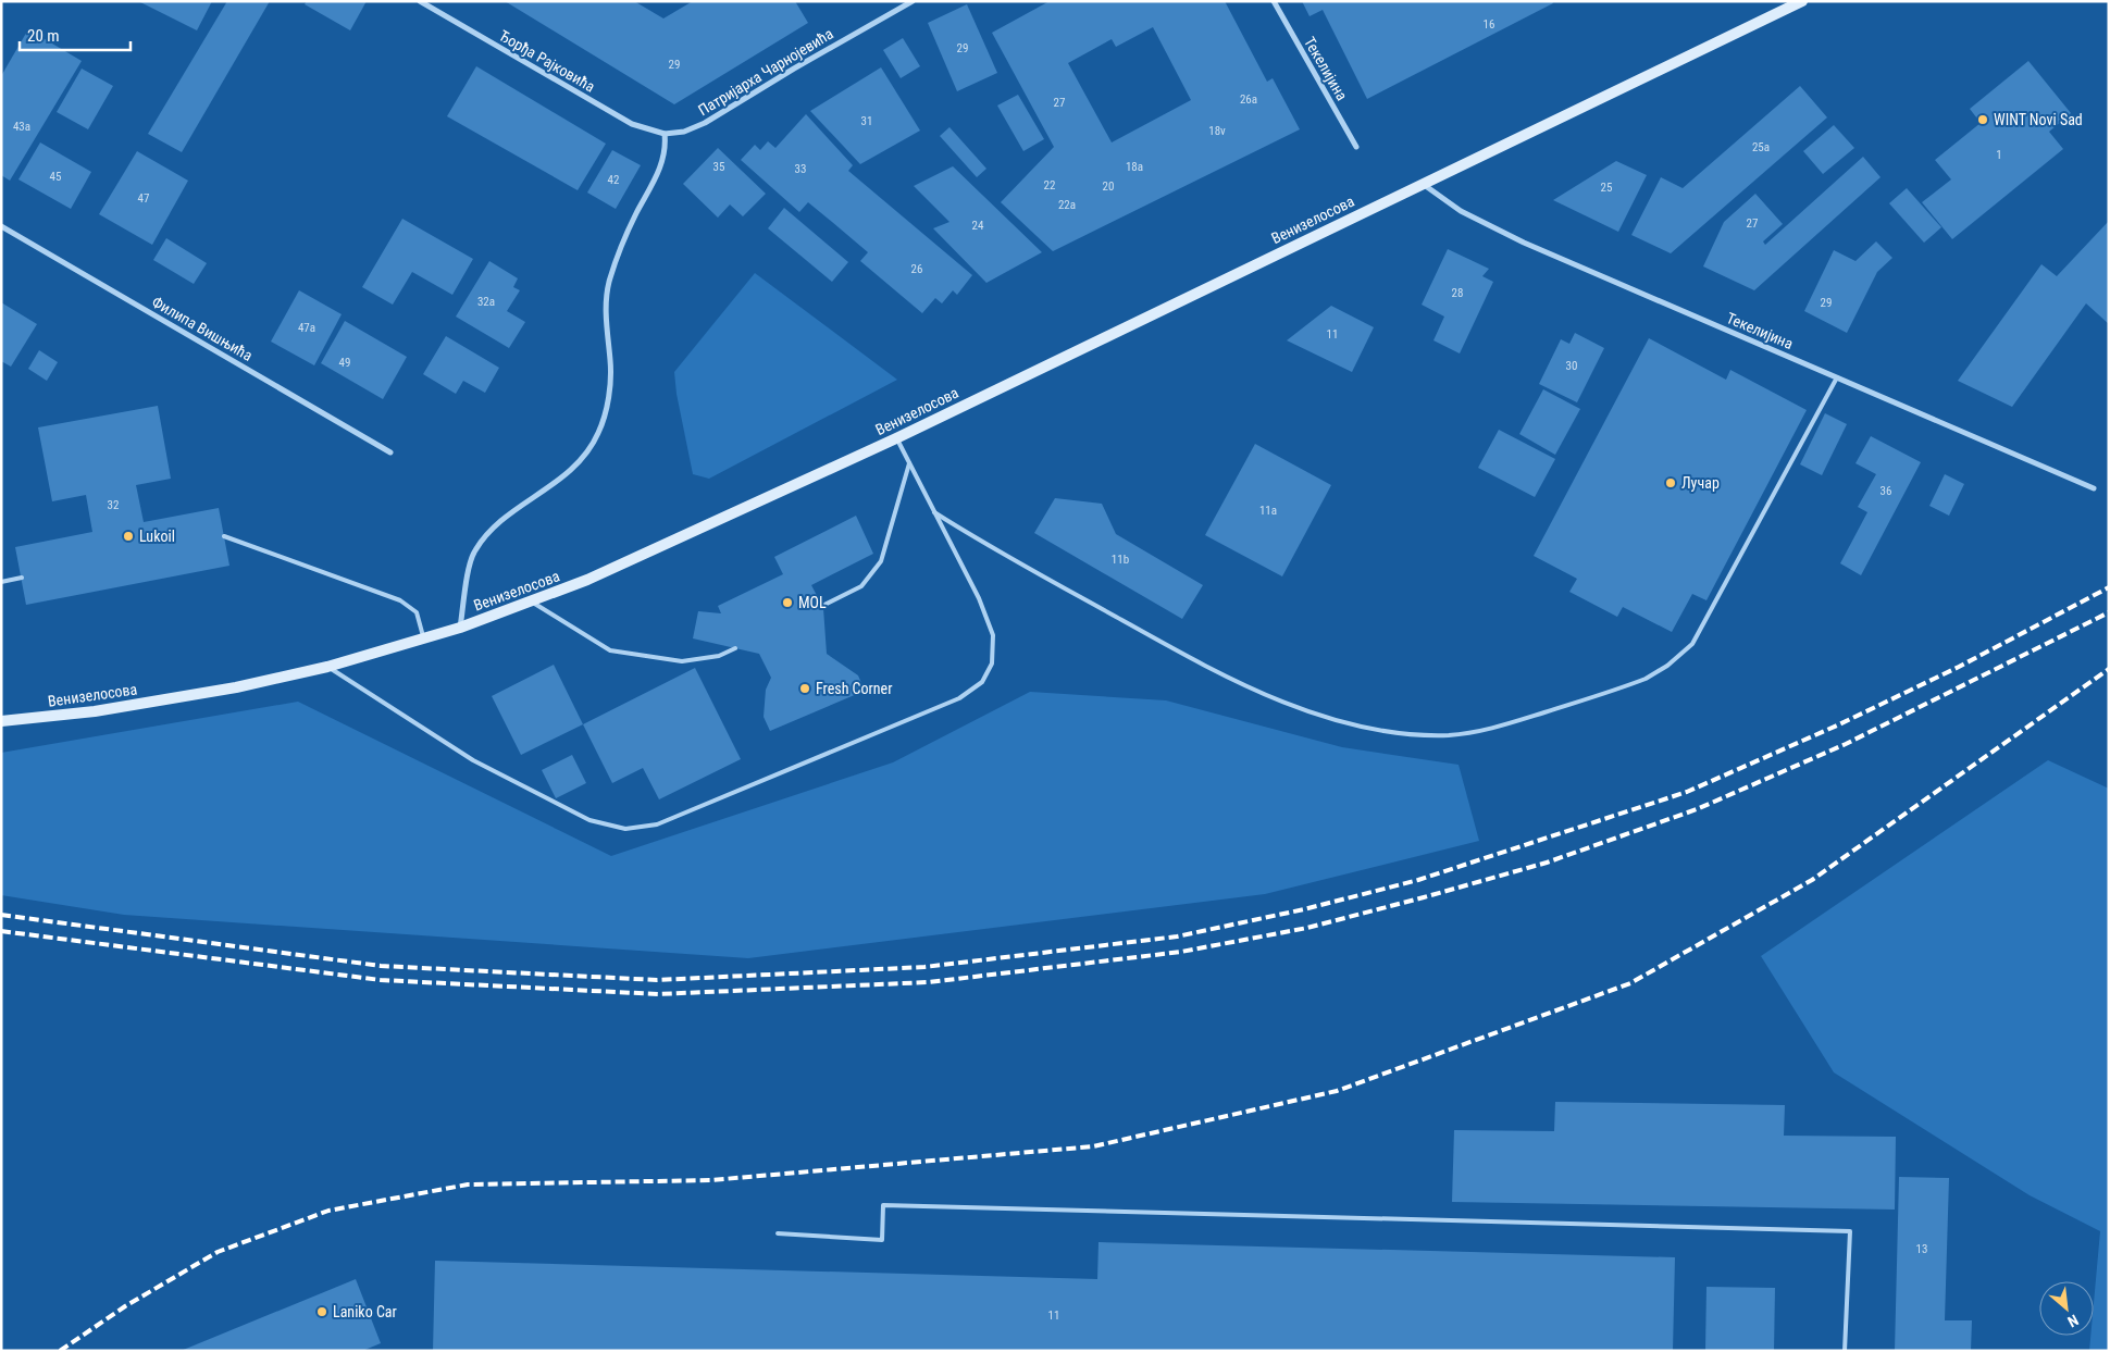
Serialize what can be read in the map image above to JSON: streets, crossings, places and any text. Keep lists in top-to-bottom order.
{
  "streets": {
    "main road": ["Венизелосова"],
    "street": [
      "Ђорђа Рајковића",
      "Текелијина",
      "Патријарха Чарнојевића",
      "Филипа Вишњића"
    ]
  },
  "crossings": [
    ["Ђорђа Рајковића", "Патријарха Чарнојевића"],
    ["Текелијина", "Венизелосова"]
  ],
  "places": [
    "WINT Novi Sad",
    "Лучар",
    "Lukoil",
    "MOL",
    "Fresh Corner",
    "Laniko Car"
  ],
  "house_numbers": [
    "16",
    "29",
    "29",
    "26a",
    "27",
    "31",
    "43a",
    "18v",
    "25a",
    "1",
    "35",
    "18a",
    "33",
    "45",
    "42",
    "22",
    "20",
    "25",
    "47",
    "22a",
    "27",
    "24",
    "26",
    "28",
    "32a",
    "29",
    "47a",
    "11",
    "49",
    "30",
    "36",
    "32",
    "11a",
    "11b",
    "13",
    "11"
  ],
  "scale_bar": "20 m",
  "north": "bottom right"
}
